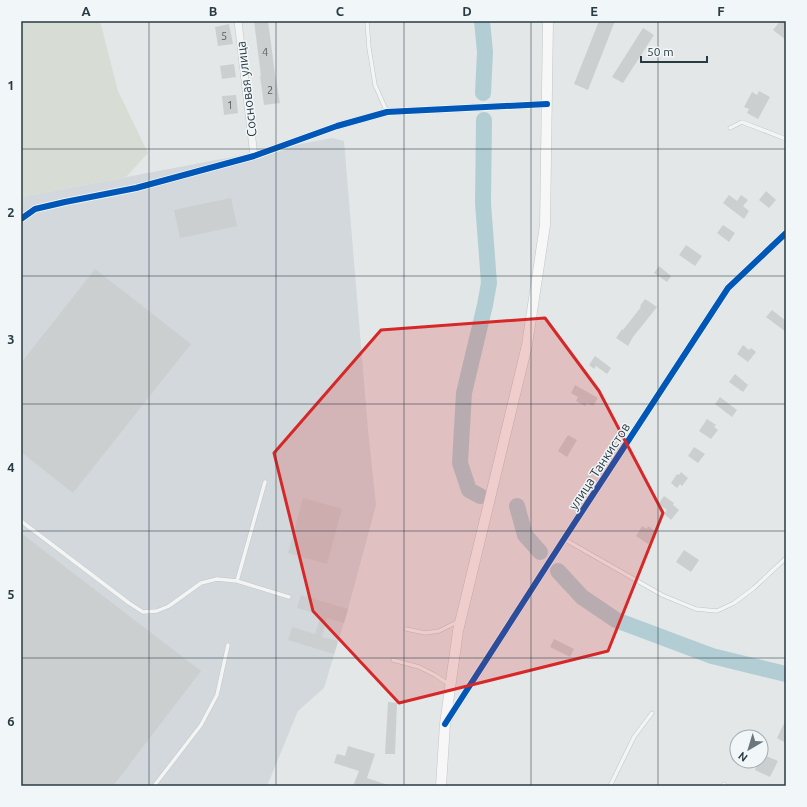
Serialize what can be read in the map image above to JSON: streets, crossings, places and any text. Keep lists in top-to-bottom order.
{
  "streets": {
    "street": ["Сосновая улица", "улица Танкистов"]
  },
  "house_numbers": [
    "5",
    "4",
    "2",
    "1"
  ],
  "scale_bar": "50 m",
  "north": "bottom left",
  "grid": {
    "columns": [
      "A",
      "B",
      "C",
      "D",
      "E",
      "F"
    ],
    "rows": [
      "1",
      "2",
      "3",
      "4",
      "5",
      "6"
    ]
  }
}
